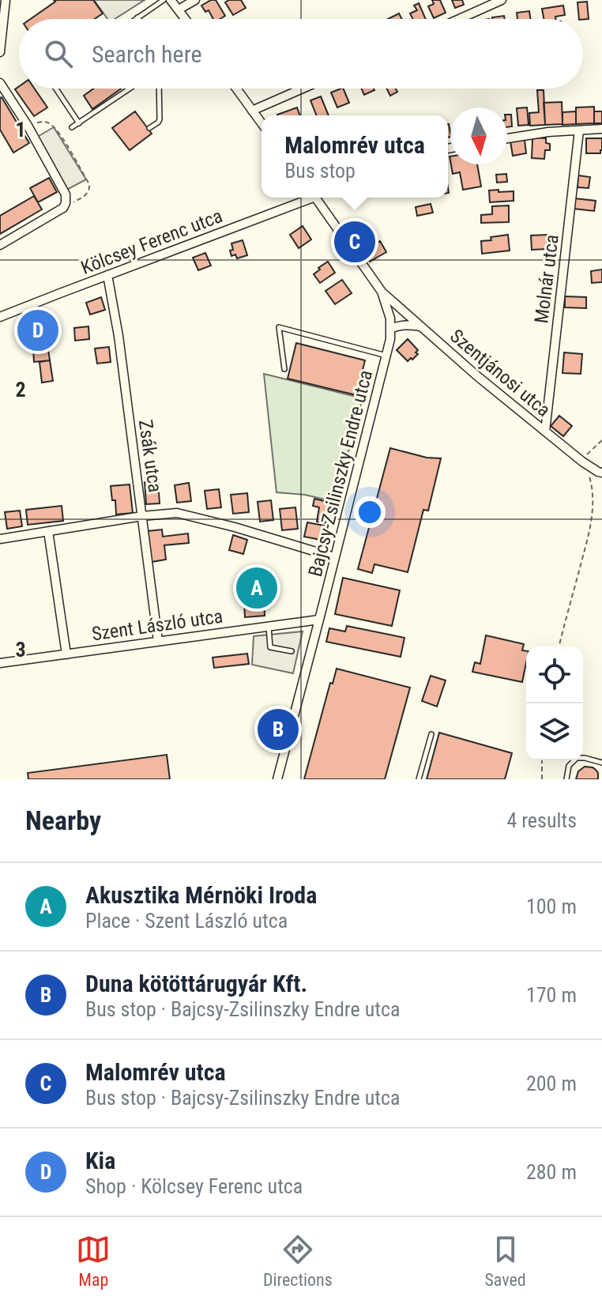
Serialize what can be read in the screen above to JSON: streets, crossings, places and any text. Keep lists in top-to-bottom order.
{
  "streets": {
    "street": [
      "Kölcsey Ferenc utca",
      "Molnár utca",
      "Szentjánosi utca",
      "Zsák utca",
      "Bajcsy-Zsilinszky Endre utca",
      "Szent László utca"
    ]
  },
  "crossings": [
    ["Kölcsey Ferenc utca", "Zsák utca"],
    ["Molnár utca", "Szentjánosi utca"],
    ["Szentjánosi utca", "Bajcsy-Zsilinszky Endre utca"],
    ["Zsák utca", "Szent László utca"],
    ["Bajcsy-Zsilinszky Endre utca", "Szent László utca"]
  ],
  "north": "bottom",
  "page": {
    "search": "Search here",
    "popup": ["Malomrév utca", "Bus stop"],
    "pins": [
      "C",
      "D",
      "A",
      "B"
    ],
    "heading": ["Nearby", "4 results"],
    "list": [
      {
        "mark": "A",
        "name": "Akusztika Mérnöki Iroda",
        "note": "Place · Szent László utca",
        "value": "100 m"
      },
      {
        "mark": "B",
        "name": "Duna kötöttárugyár Kft.",
        "note": "Bus stop · Bajcsy-Zsilinszky Endre utca",
        "value": "170 m"
      },
      {
        "mark": "C",
        "name": "Malomrév utca",
        "note": "Bus stop · Bajcsy-Zsilinszky Endre utca",
        "value": "200 m"
      },
      {
        "mark": "D",
        "name": "Kia",
        "note": "Shop · Kölcsey Ferenc utca",
        "value": "280 m"
      }
    ],
    "nav": ["Map", "Directions", "Saved"]
  },
  "grid": {
    "rows": ["1", "2", "3"]
  }
}
